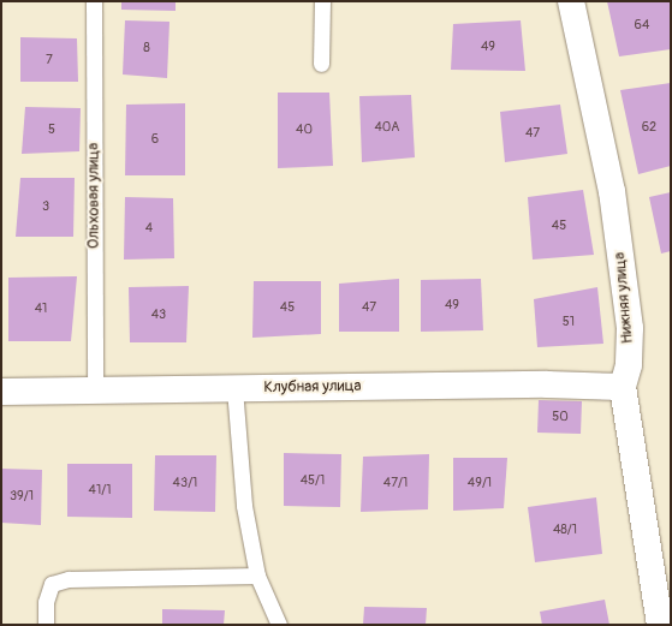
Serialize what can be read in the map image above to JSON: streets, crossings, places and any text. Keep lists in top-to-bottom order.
{
  "streets": {
    "street": ["Нижняя улица", "Клубная улица"],
    "lane": ["Ольховая улица"]
  },
  "crossings": [
    ["Ольховая улица", "Клубная улица"],
    ["Нижняя улица", "Клубная улица"]
  ],
  "house_numbers": [
    "64",
    "49",
    "8",
    "7",
    "40А",
    "62",
    "5",
    "40",
    "47",
    "6",
    "3",
    "45",
    "4",
    "49",
    "45",
    "47",
    "41",
    "43",
    "51",
    "50",
    "45/1",
    "43/1",
    "47/1",
    "49/1",
    "41/1",
    "39/1",
    "48/1"
  ]
}
